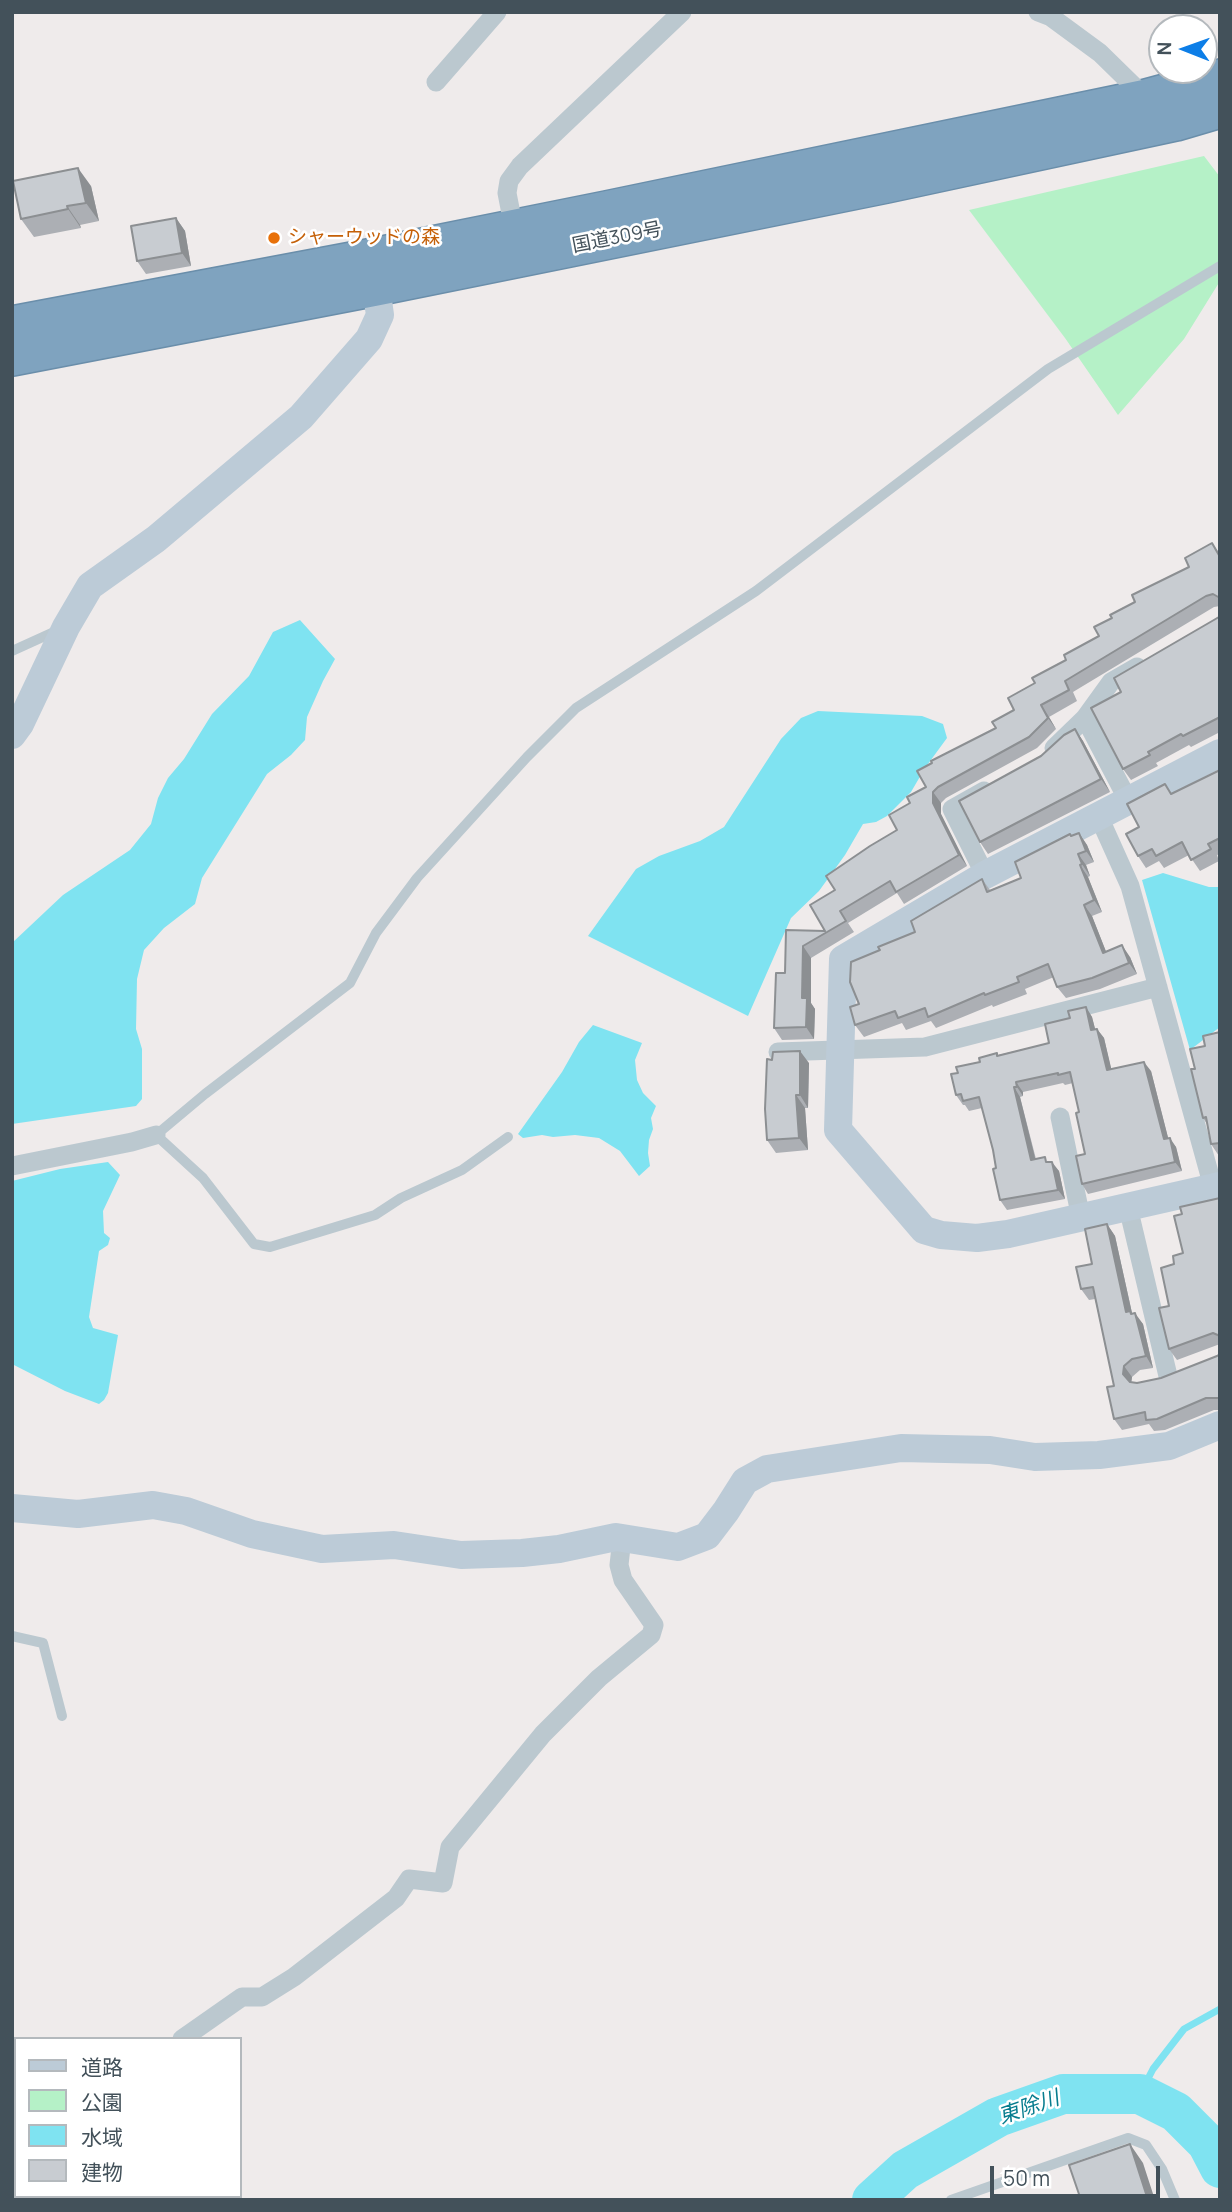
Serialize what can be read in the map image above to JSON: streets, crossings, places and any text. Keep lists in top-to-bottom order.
{
  "streets": {
    "highway": ["国道309号"]
  },
  "water": ["東除川"],
  "places": ["シャーウッドの森"],
  "legend": [
    "道路",
    "公園",
    "水域",
    "建物"
  ],
  "scale_bar": "50 m",
  "north": "left"
}
